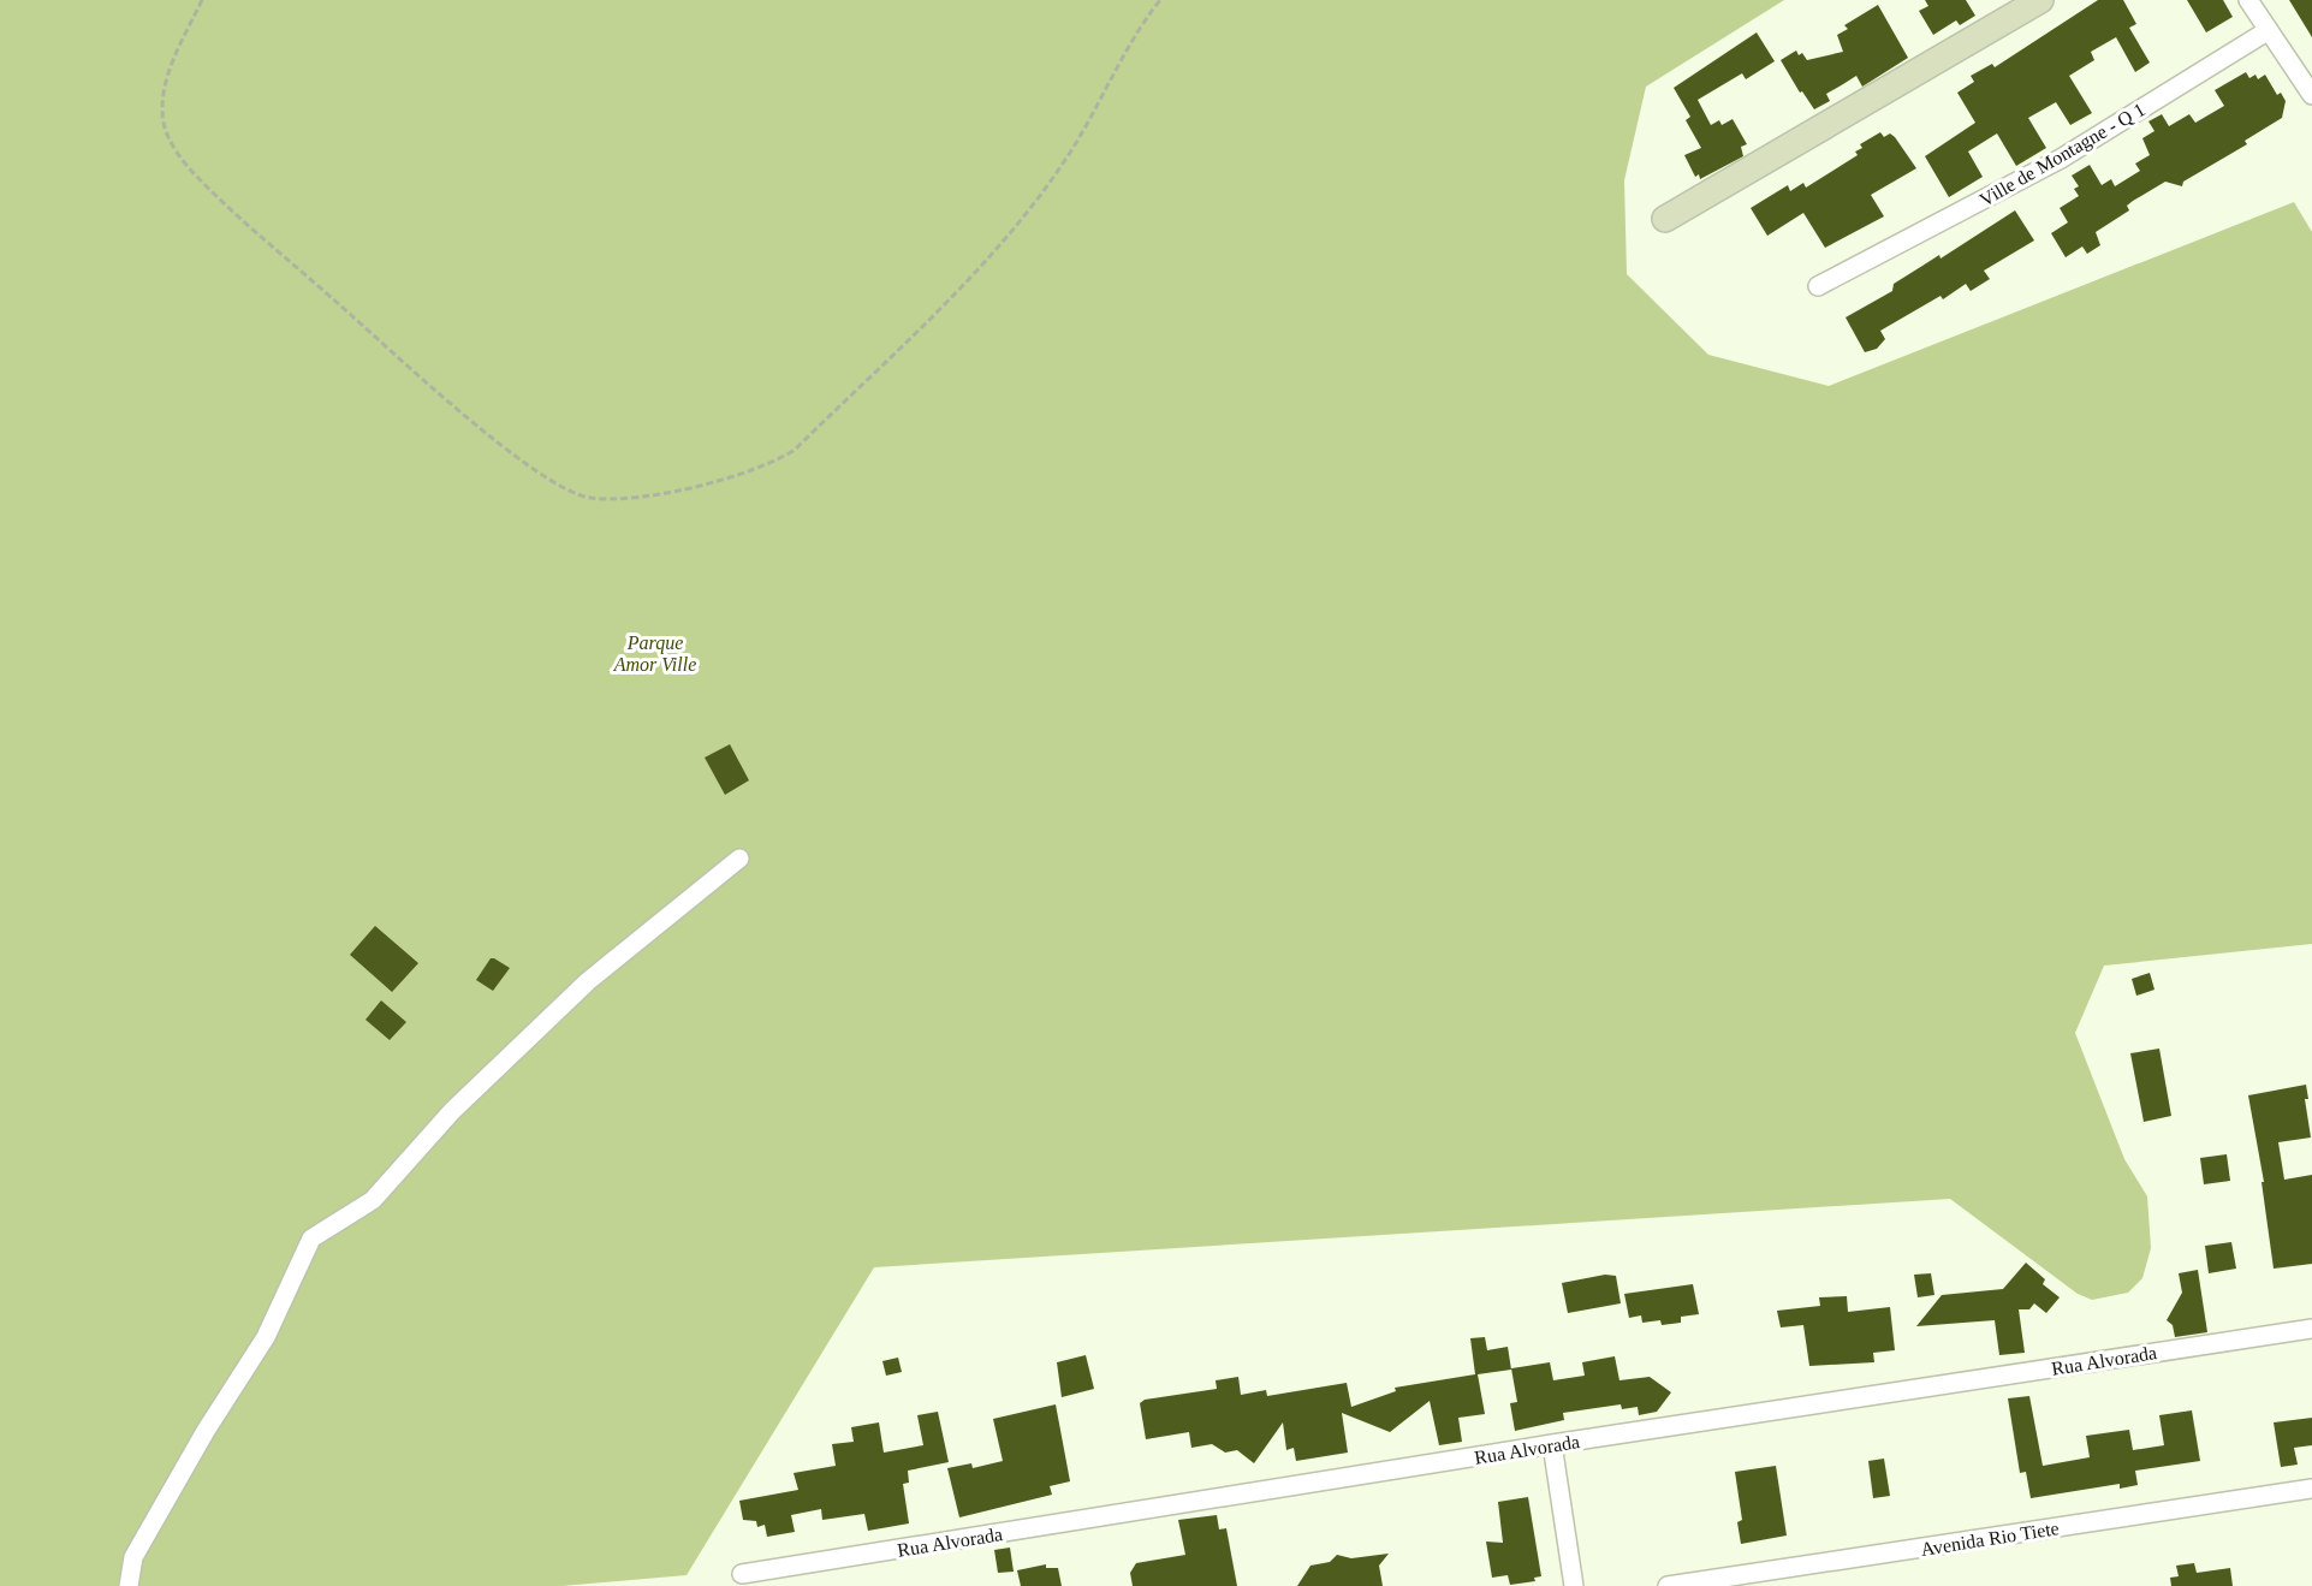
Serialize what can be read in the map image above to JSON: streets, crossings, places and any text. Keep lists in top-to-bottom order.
{
  "streets": {
    "street": ["Ville de Montagne - Q 1", "Rua Alvorada", "Avenida Rio Tiete"]
  },
  "parks": ["Parque Amor Ville"]
}
